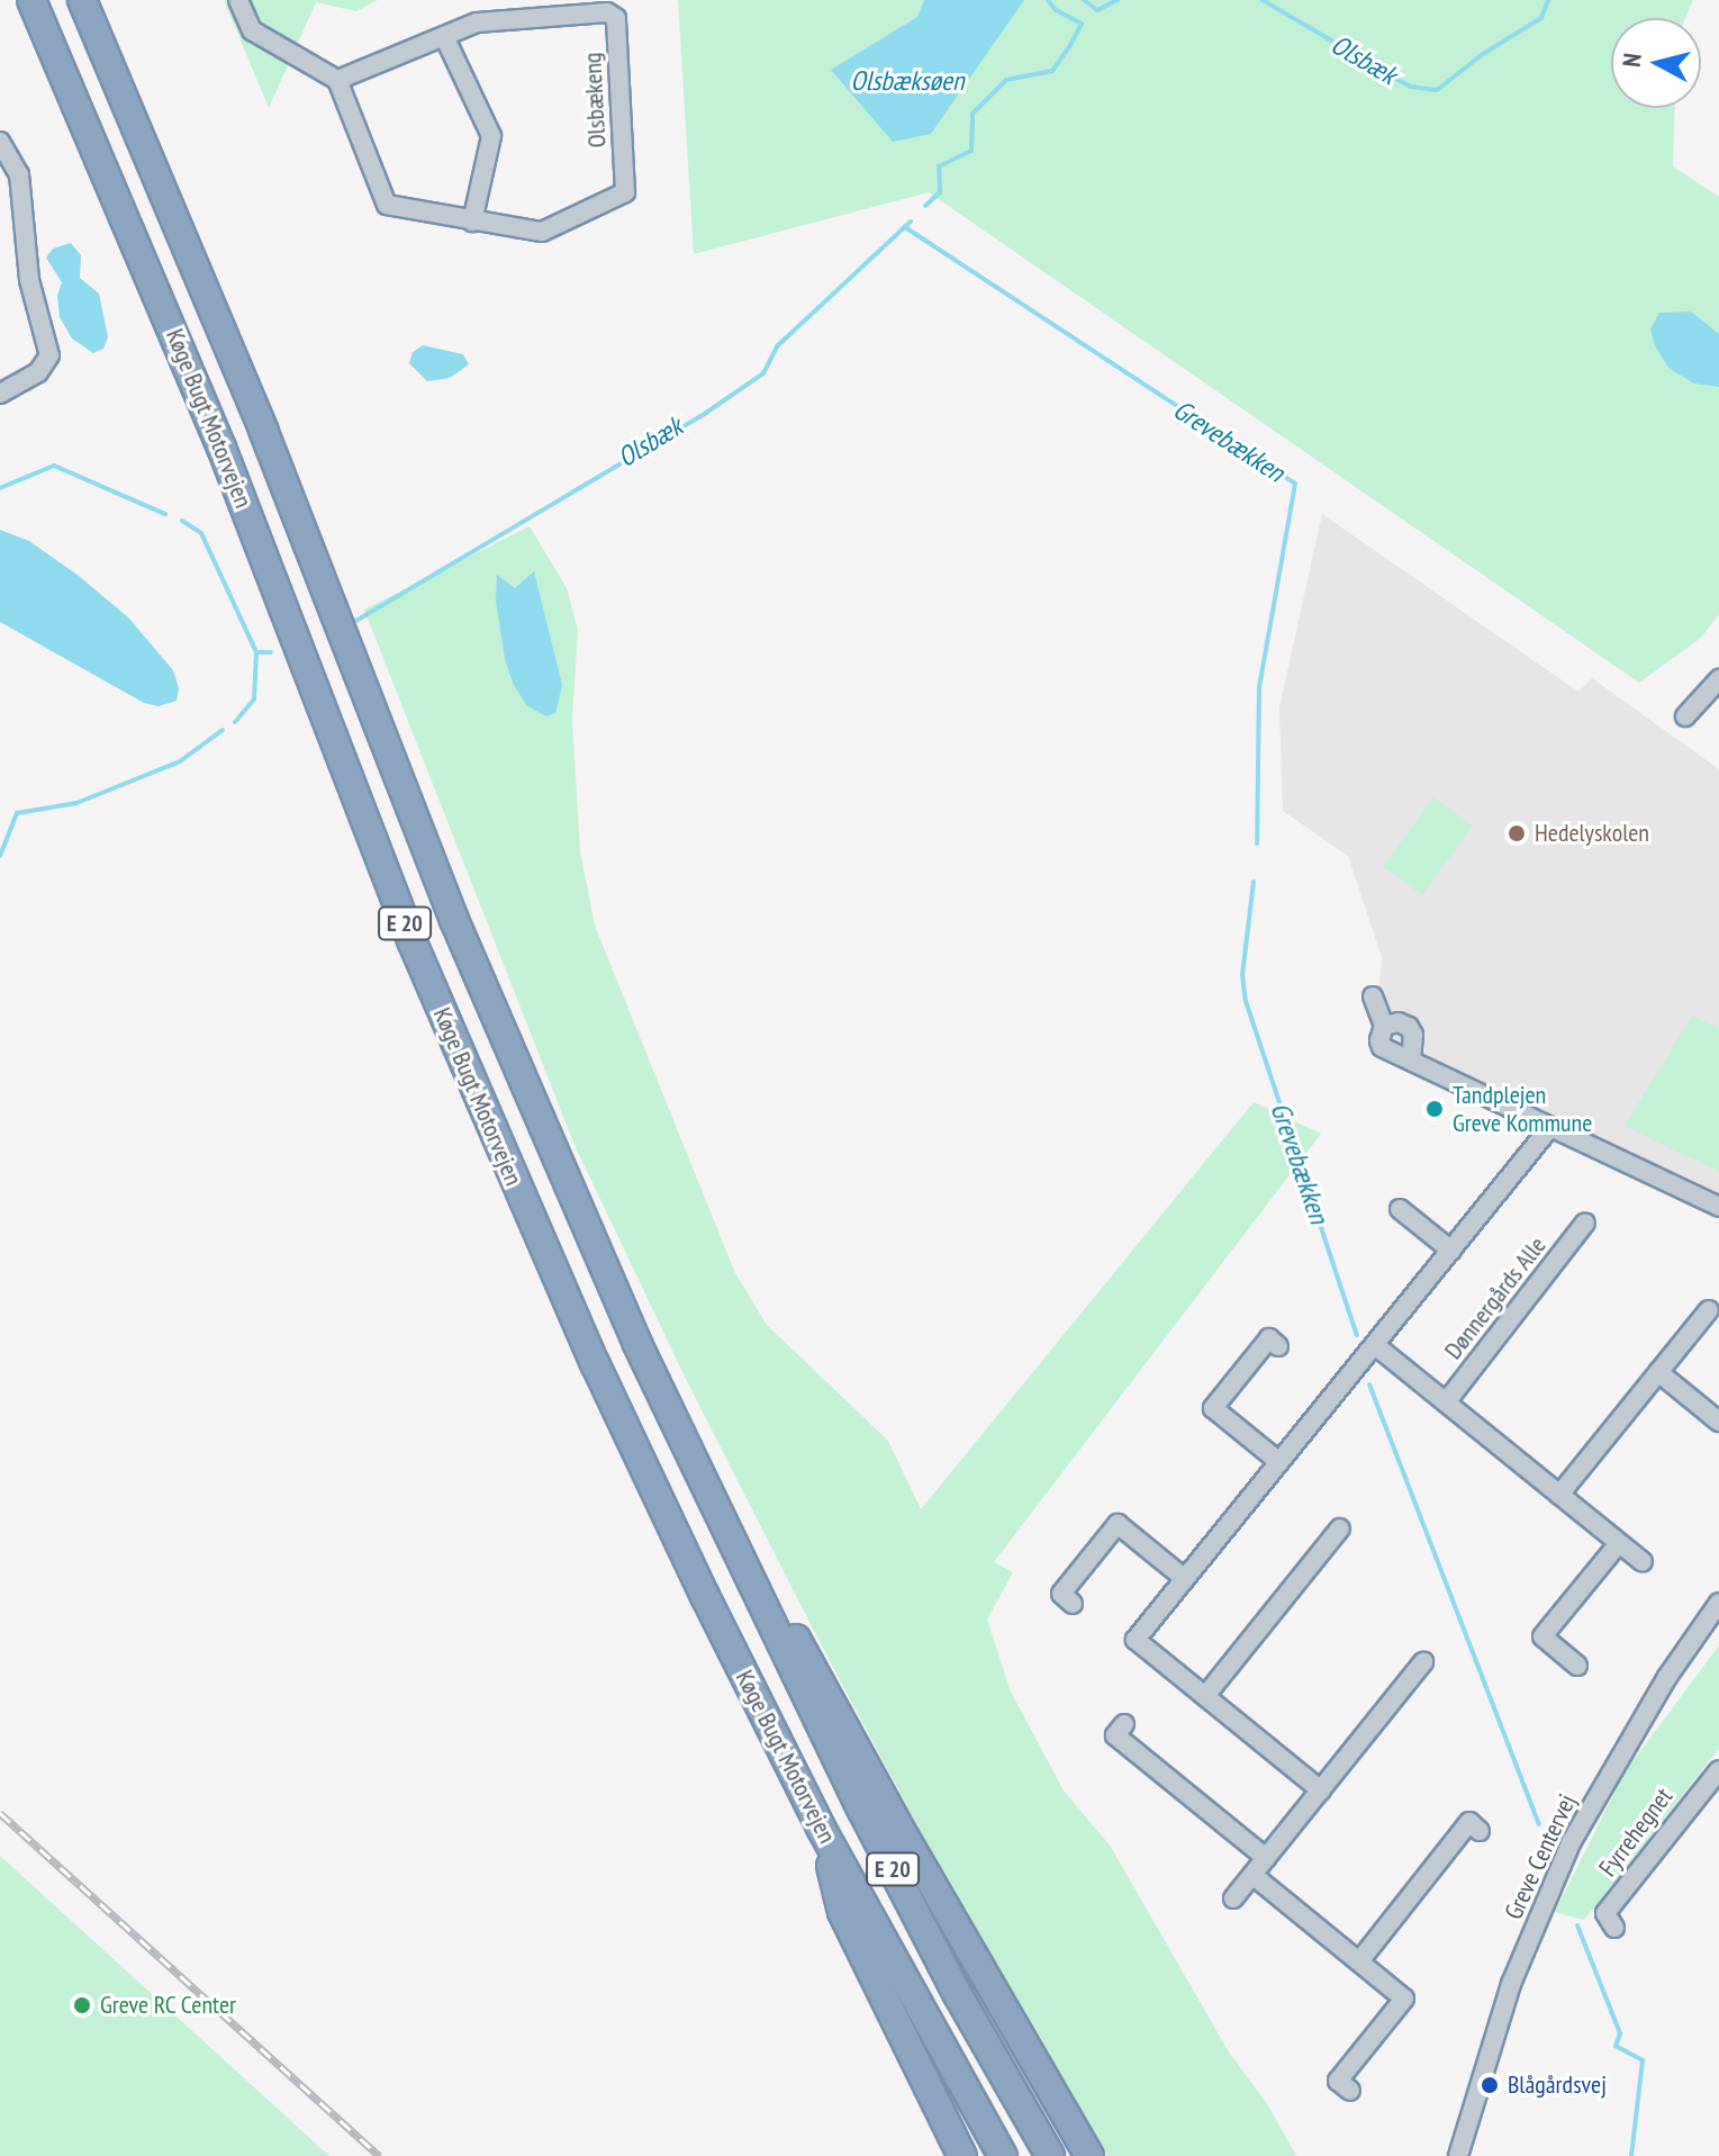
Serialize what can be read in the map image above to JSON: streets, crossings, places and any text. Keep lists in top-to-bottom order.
{
  "streets": {
    "highway": ["Køge Bugt Motorvejen", "E 20"],
    "street": [
      "Olsbækeng",
      "Dønnergårds Alle",
      "Fyrrehegnet",
      "Greve Centervej"
    ]
  },
  "water": ["Olsbæk", "Olsbæksøen", "Grevebækken"],
  "places": [
    "Hedelyskolen",
    "Tandplejen Greve Kommune",
    "Greve RC Center",
    "Blågårdsvej"
  ],
  "north": "left"
}
